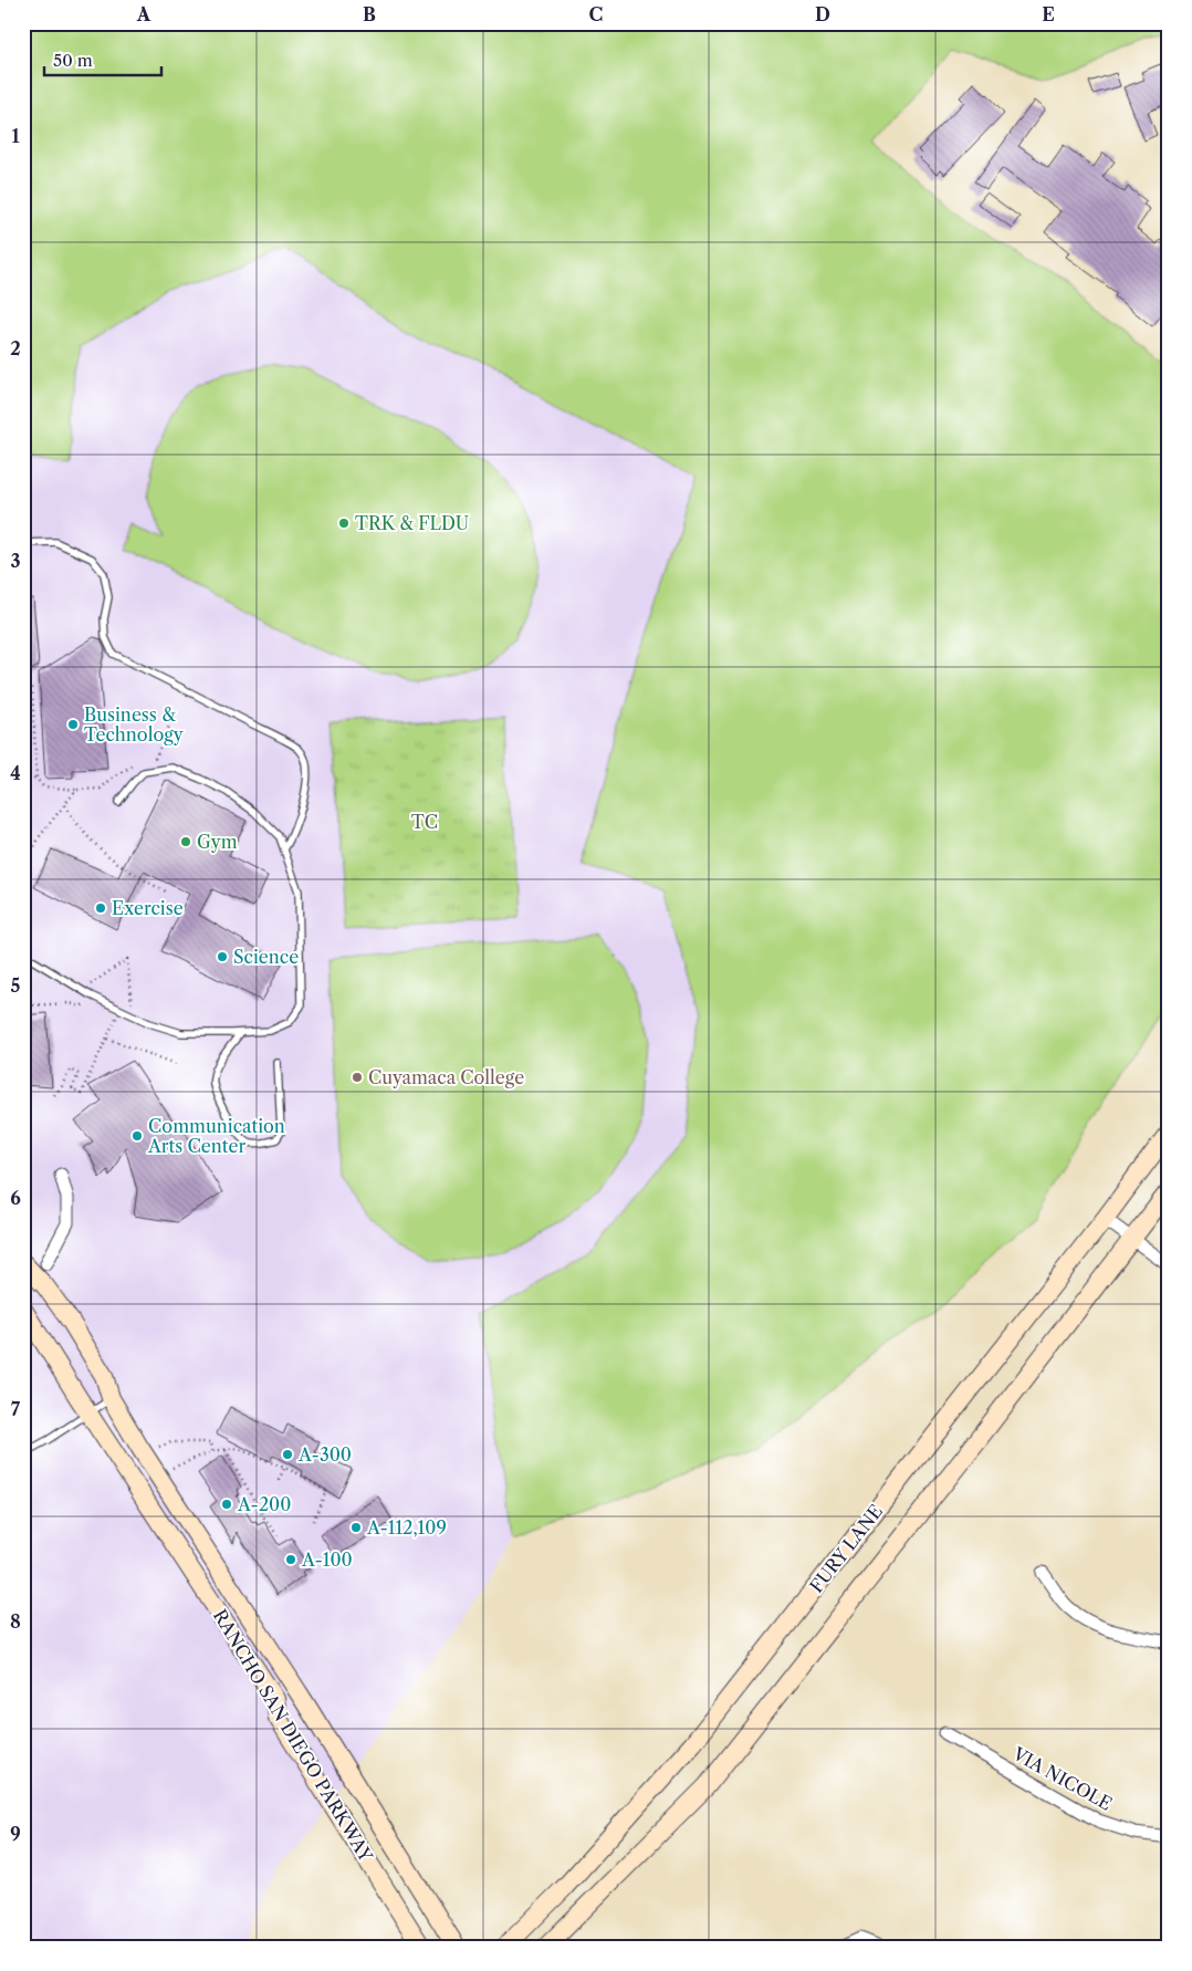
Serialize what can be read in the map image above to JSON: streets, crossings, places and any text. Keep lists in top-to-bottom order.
{
  "streets": {
    "main road": ["FURY LANE", "RANCHO SAN DIEGO PARKWAY"],
    "street": ["VIA NICOLE"]
  },
  "parks": ["TC"],
  "places": [
    "TRK & FLDU",
    "Business & Technology",
    "Gym",
    "Exercise",
    "Science",
    "Cuyamaca College",
    "Communication Arts Center",
    "A-300",
    "A-200",
    "A-112,109",
    "A-100"
  ],
  "scale_bar": "50 m",
  "grid": {
    "columns": [
      "A",
      "B",
      "C",
      "D",
      "E"
    ],
    "rows": [
      "1",
      "2",
      "3",
      "4",
      "5",
      "6",
      "7",
      "8",
      "9"
    ]
  }
}
